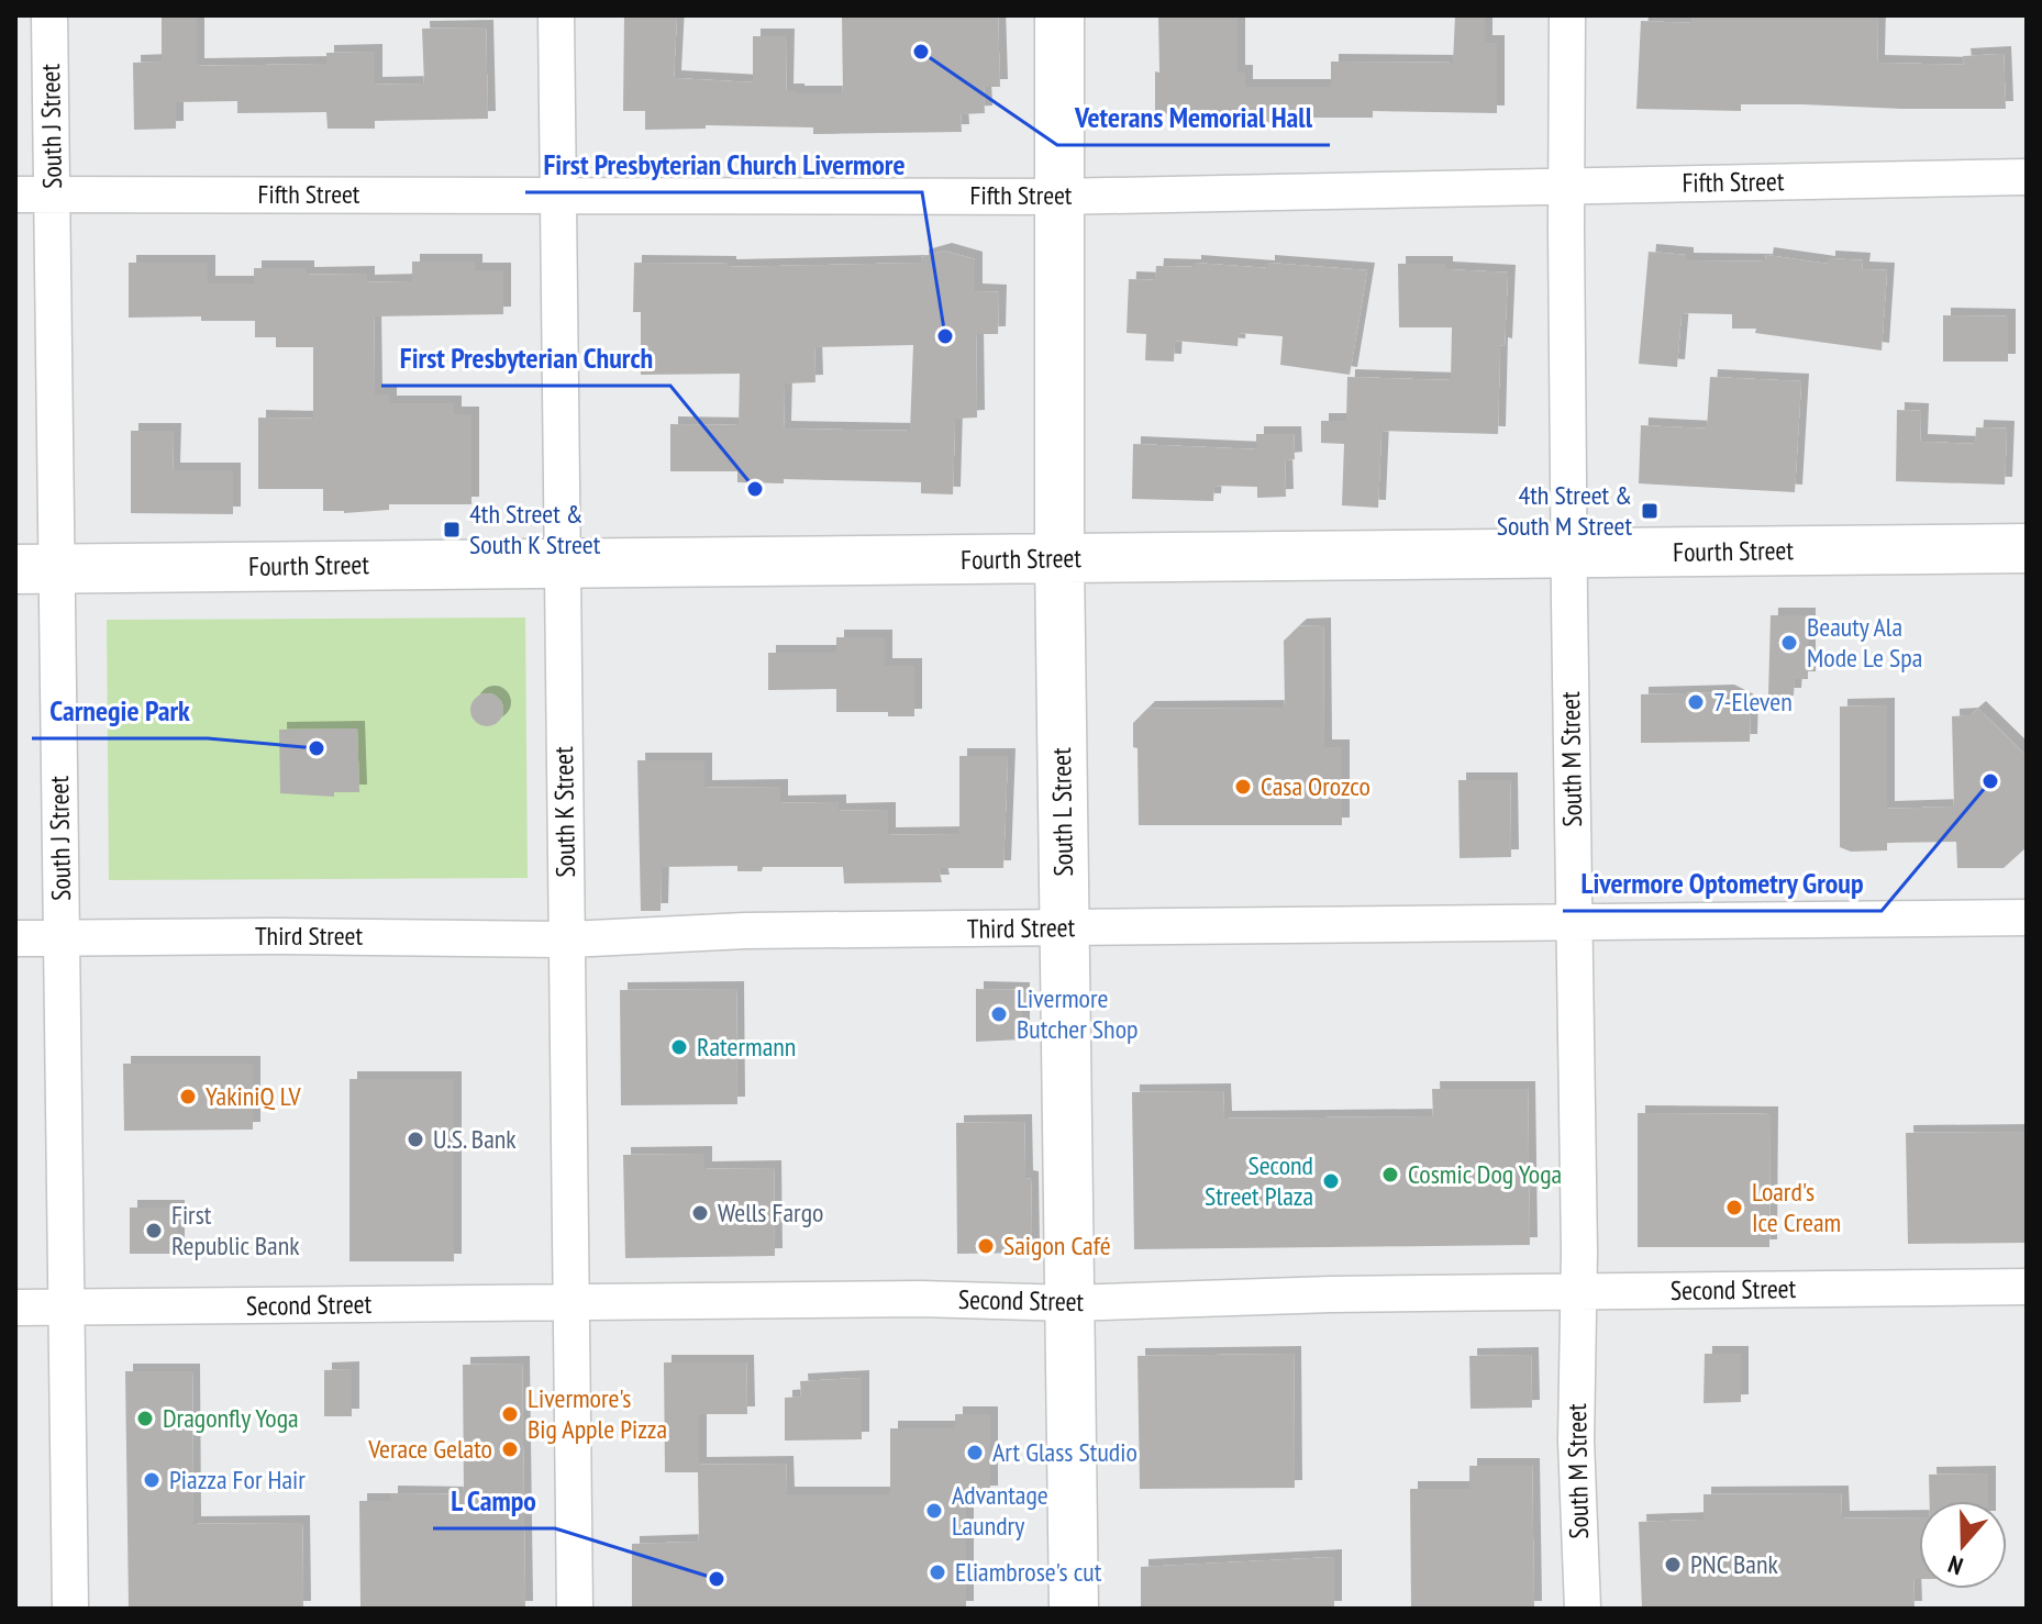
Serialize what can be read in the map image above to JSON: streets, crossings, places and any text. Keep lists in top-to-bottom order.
{
  "streets": {
    "main road": ["Fourth Street", "South L Street"],
    "street": [
      "South J Street",
      "Fifth Street",
      "South M Street",
      "South K Street",
      "Third Street",
      "Second Street"
    ]
  },
  "crossings": [
    ["South J Street", "Fifth Street"],
    ["South J Street", "Fourth Street"],
    ["South J Street", "Third Street"],
    ["South J Street", "Second Street"],
    ["Fifth Street", "South M Street"],
    ["Fifth Street", "South K Street"],
    ["Fifth Street", "South L Street"],
    ["Fourth Street", "South M Street"],
    ["Fourth Street", "South K Street"],
    ["Fourth Street", "South L Street"],
    ["South M Street", "Third Street"],
    ["South M Street", "Second Street"],
    ["South K Street", "Third Street"],
    ["South K Street", "Second Street"],
    ["South L Street", "Third Street"],
    ["South L Street", "Second Street"]
  ],
  "places": {
    "other": [
      "Veterans Memorial Hall",
      "First Presbyterian Church Livermore",
      "First Presbyterian Church",
      "Beauty Ala Mode Le Spa",
      "7-Eleven",
      "Carnegie Park",
      "Livermore Optometry Group",
      "Casa Orozco",
      "Livermore Butcher Shop",
      "Ratermann",
      "YakiniQ LV",
      "U.S. Bank",
      "Cosmic Dog Yoga",
      "Second Street Plaza",
      "Loard's Ice Cream",
      "Wells Fargo",
      "First Republic Bank",
      "Saigon Café",
      "Livermore's Big Apple Pizza",
      "Dragonfly Yoga",
      "Verace Gelato",
      "Art Glass Studio",
      "Piazza For Hair",
      "Advantage Laundry",
      "PNC Bank",
      "Eliambrose's cut",
      "L Campo"
    ],
    "transit": ["4th Street & South M Street", "4th Street & South K Street"]
  },
  "north": "bottom"
}
